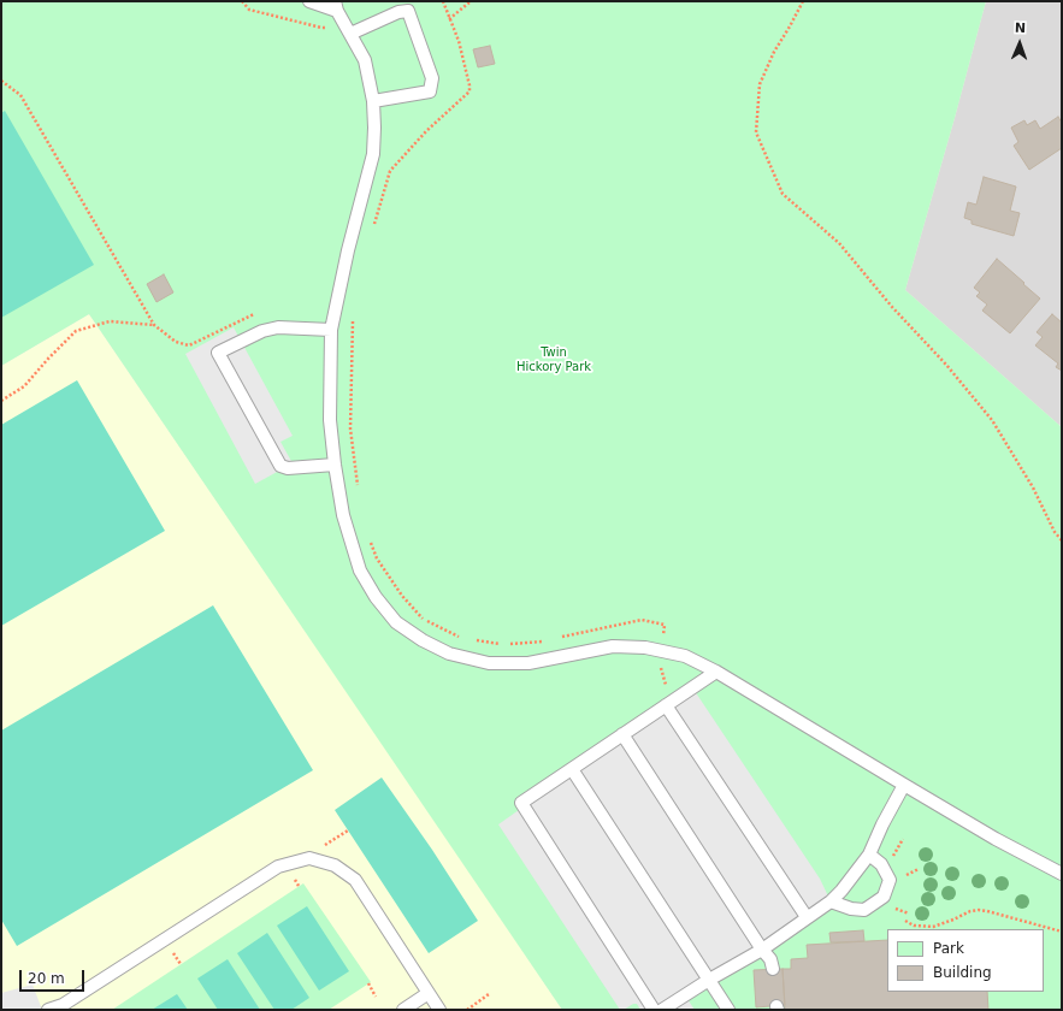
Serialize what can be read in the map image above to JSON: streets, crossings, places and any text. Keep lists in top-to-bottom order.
{
  "parks": ["Twin Hickory Park"],
  "legend": ["Park", "Building"],
  "scale_bar": "20 m",
  "north": "top"
}
